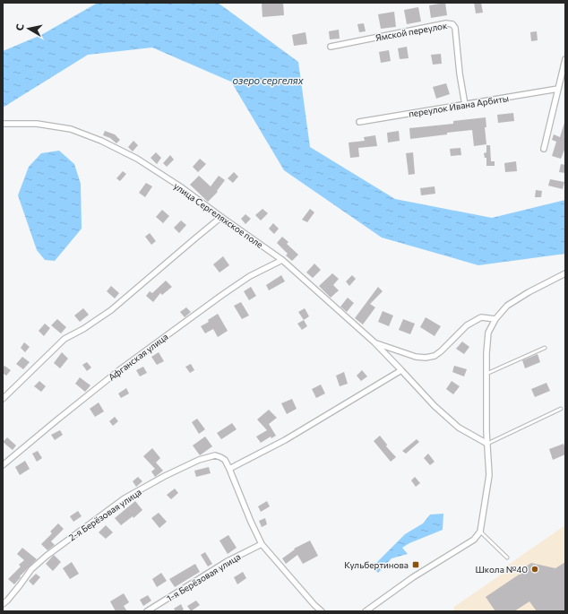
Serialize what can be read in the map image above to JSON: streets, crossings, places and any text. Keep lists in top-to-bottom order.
{
  "streets": {
    "street": [
      "Ямской переулок",
      "переулок Ивана Арбиты",
      "улица Сергеляхское поле",
      "Афганская улица",
      "2-я Берёзовая улица",
      "1-я Берёзовая улица"
    ]
  },
  "crossings": [
    ["Ямской переулок", "переулок Ивана Арбиты"],
    ["улица Сергеляхское поле", "Афганская улица"]
  ],
  "water": ["озеро сергелях"],
  "places": {
    "transit": ["Кульбертинова"],
    "other": ["Школа №40"]
  },
  "north": "left"
}
